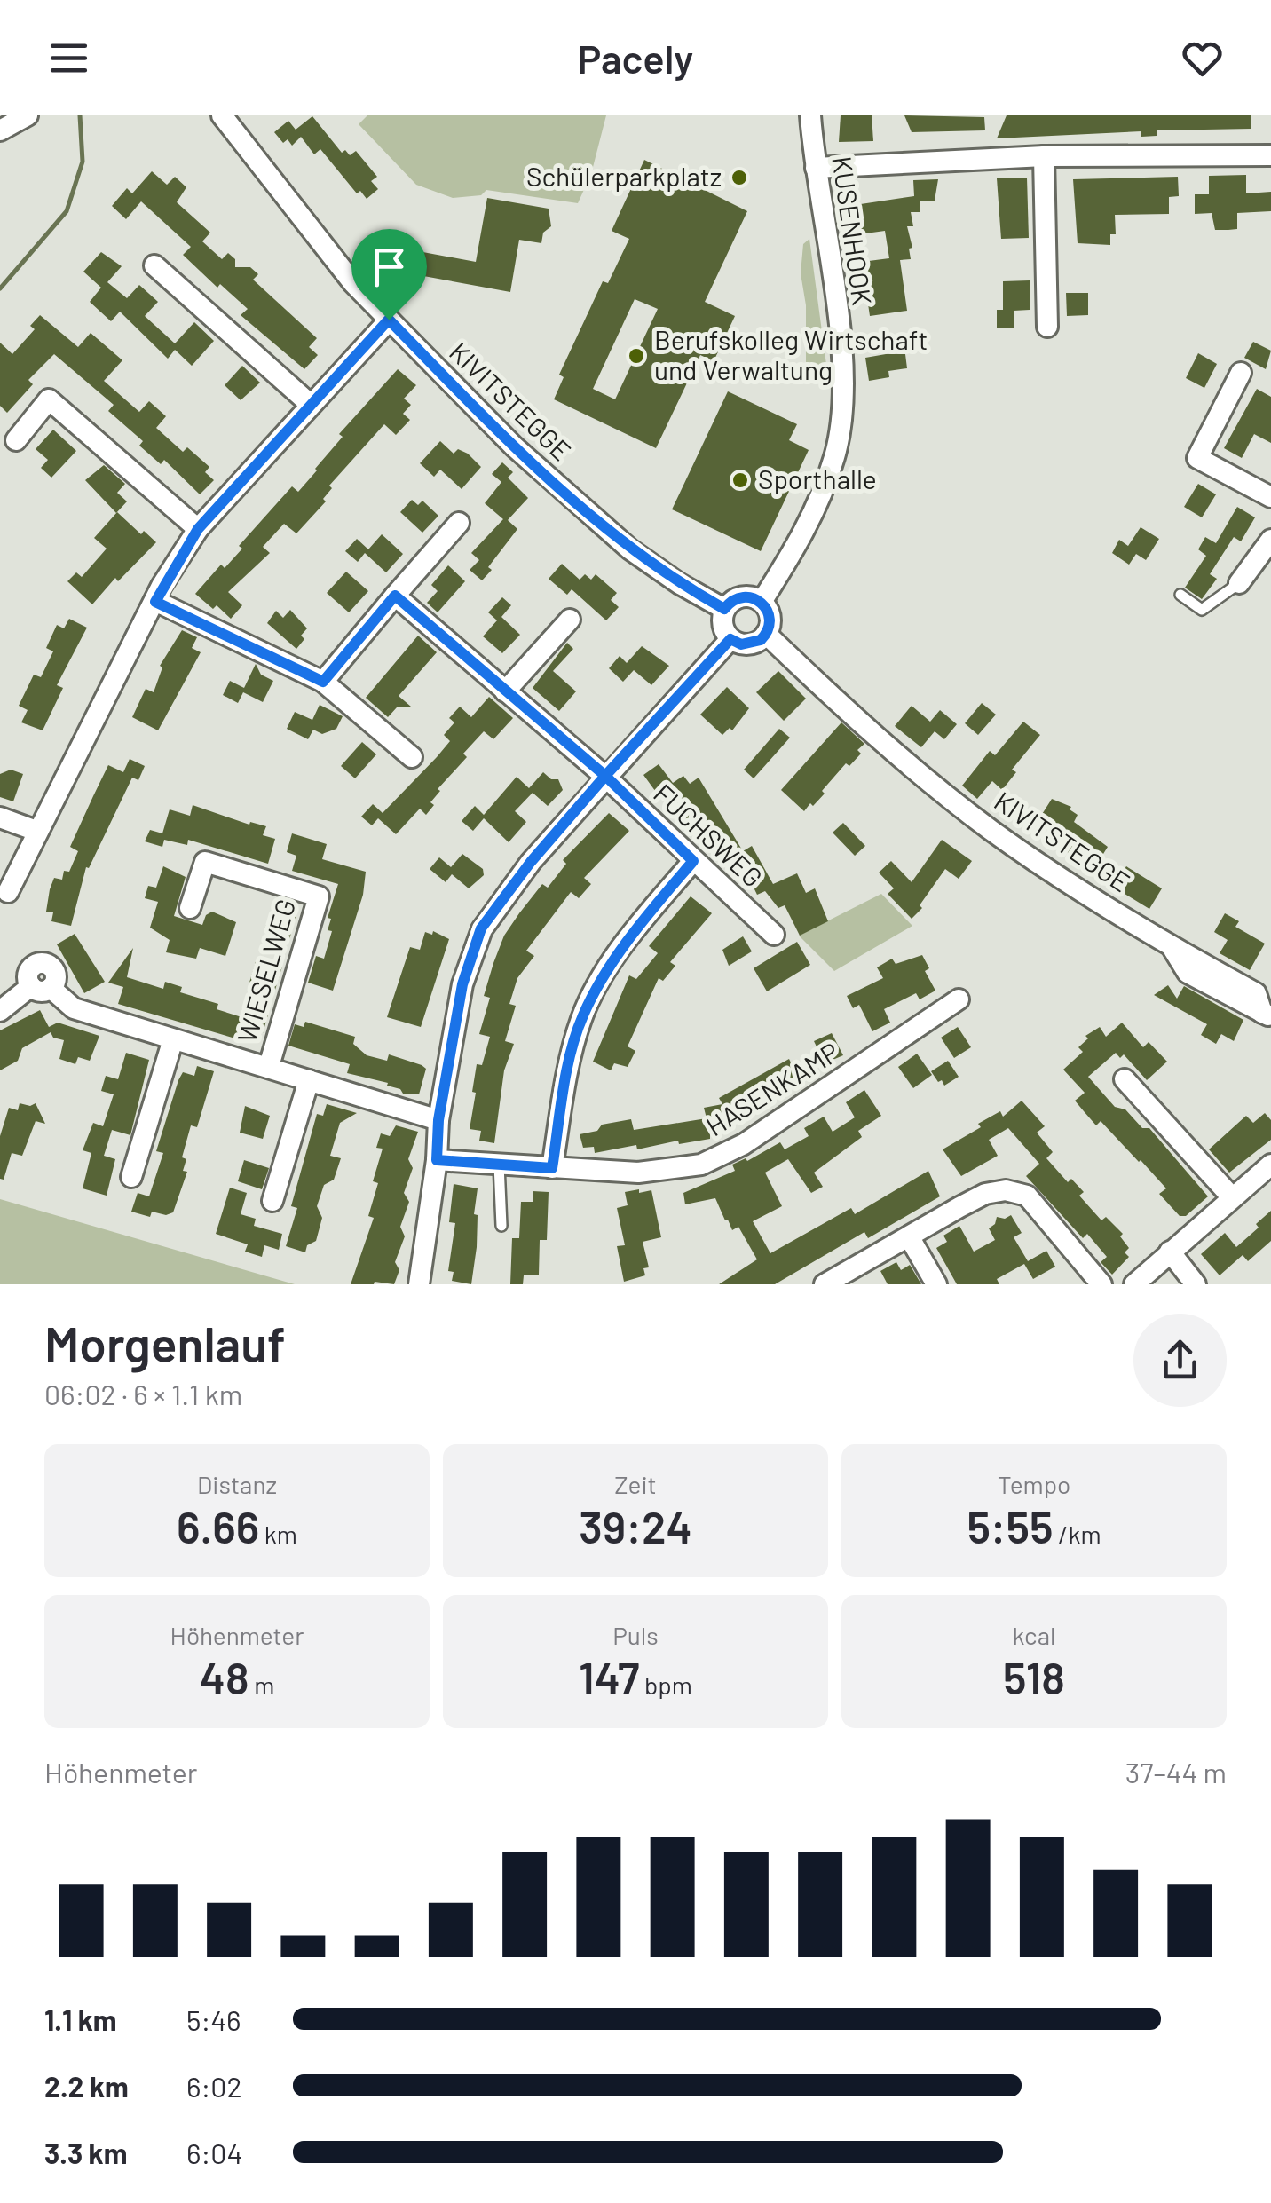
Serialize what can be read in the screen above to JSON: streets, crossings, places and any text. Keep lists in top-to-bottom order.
{
  "streets": {
    "street": [
      "KUSENHOOK",
      "KIVITSTEGGE",
      "FUCHSWEG",
      "WIESELWEG",
      "HASENKAMP"
    ]
  },
  "crossings": [
    ["KUSENHOOK", "KIVITSTEGGE"]
  ],
  "places": ["Schülerparkplatz", "Berufskolleg Wirtschaft und Verwaltung", "Sporthalle"],
  "page": {
    "header": "Pacely",
    "heading": ["Morgenlauf", "06:02 · 6 × 1.1 km"],
    "stats": [
      ["Distanz", "6.66 km"],
      ["Zeit", "39:24"],
      ["Tempo", "5:55 /km"],
      ["Höhenmeter", "48 m"],
      ["Puls", "147 bpm"],
      ["kcal", "518"]
    ],
    "chart": ["Höhenmeter", "37–44 m"],
    "list": [
      {
        "name": "1.1 km",
        "note": "5:46"
      },
      {
        "name": "2.2 km",
        "note": "6:02"
      },
      {
        "name": "3.3 km",
        "note": "6:04"
      }
    ]
  }
}
